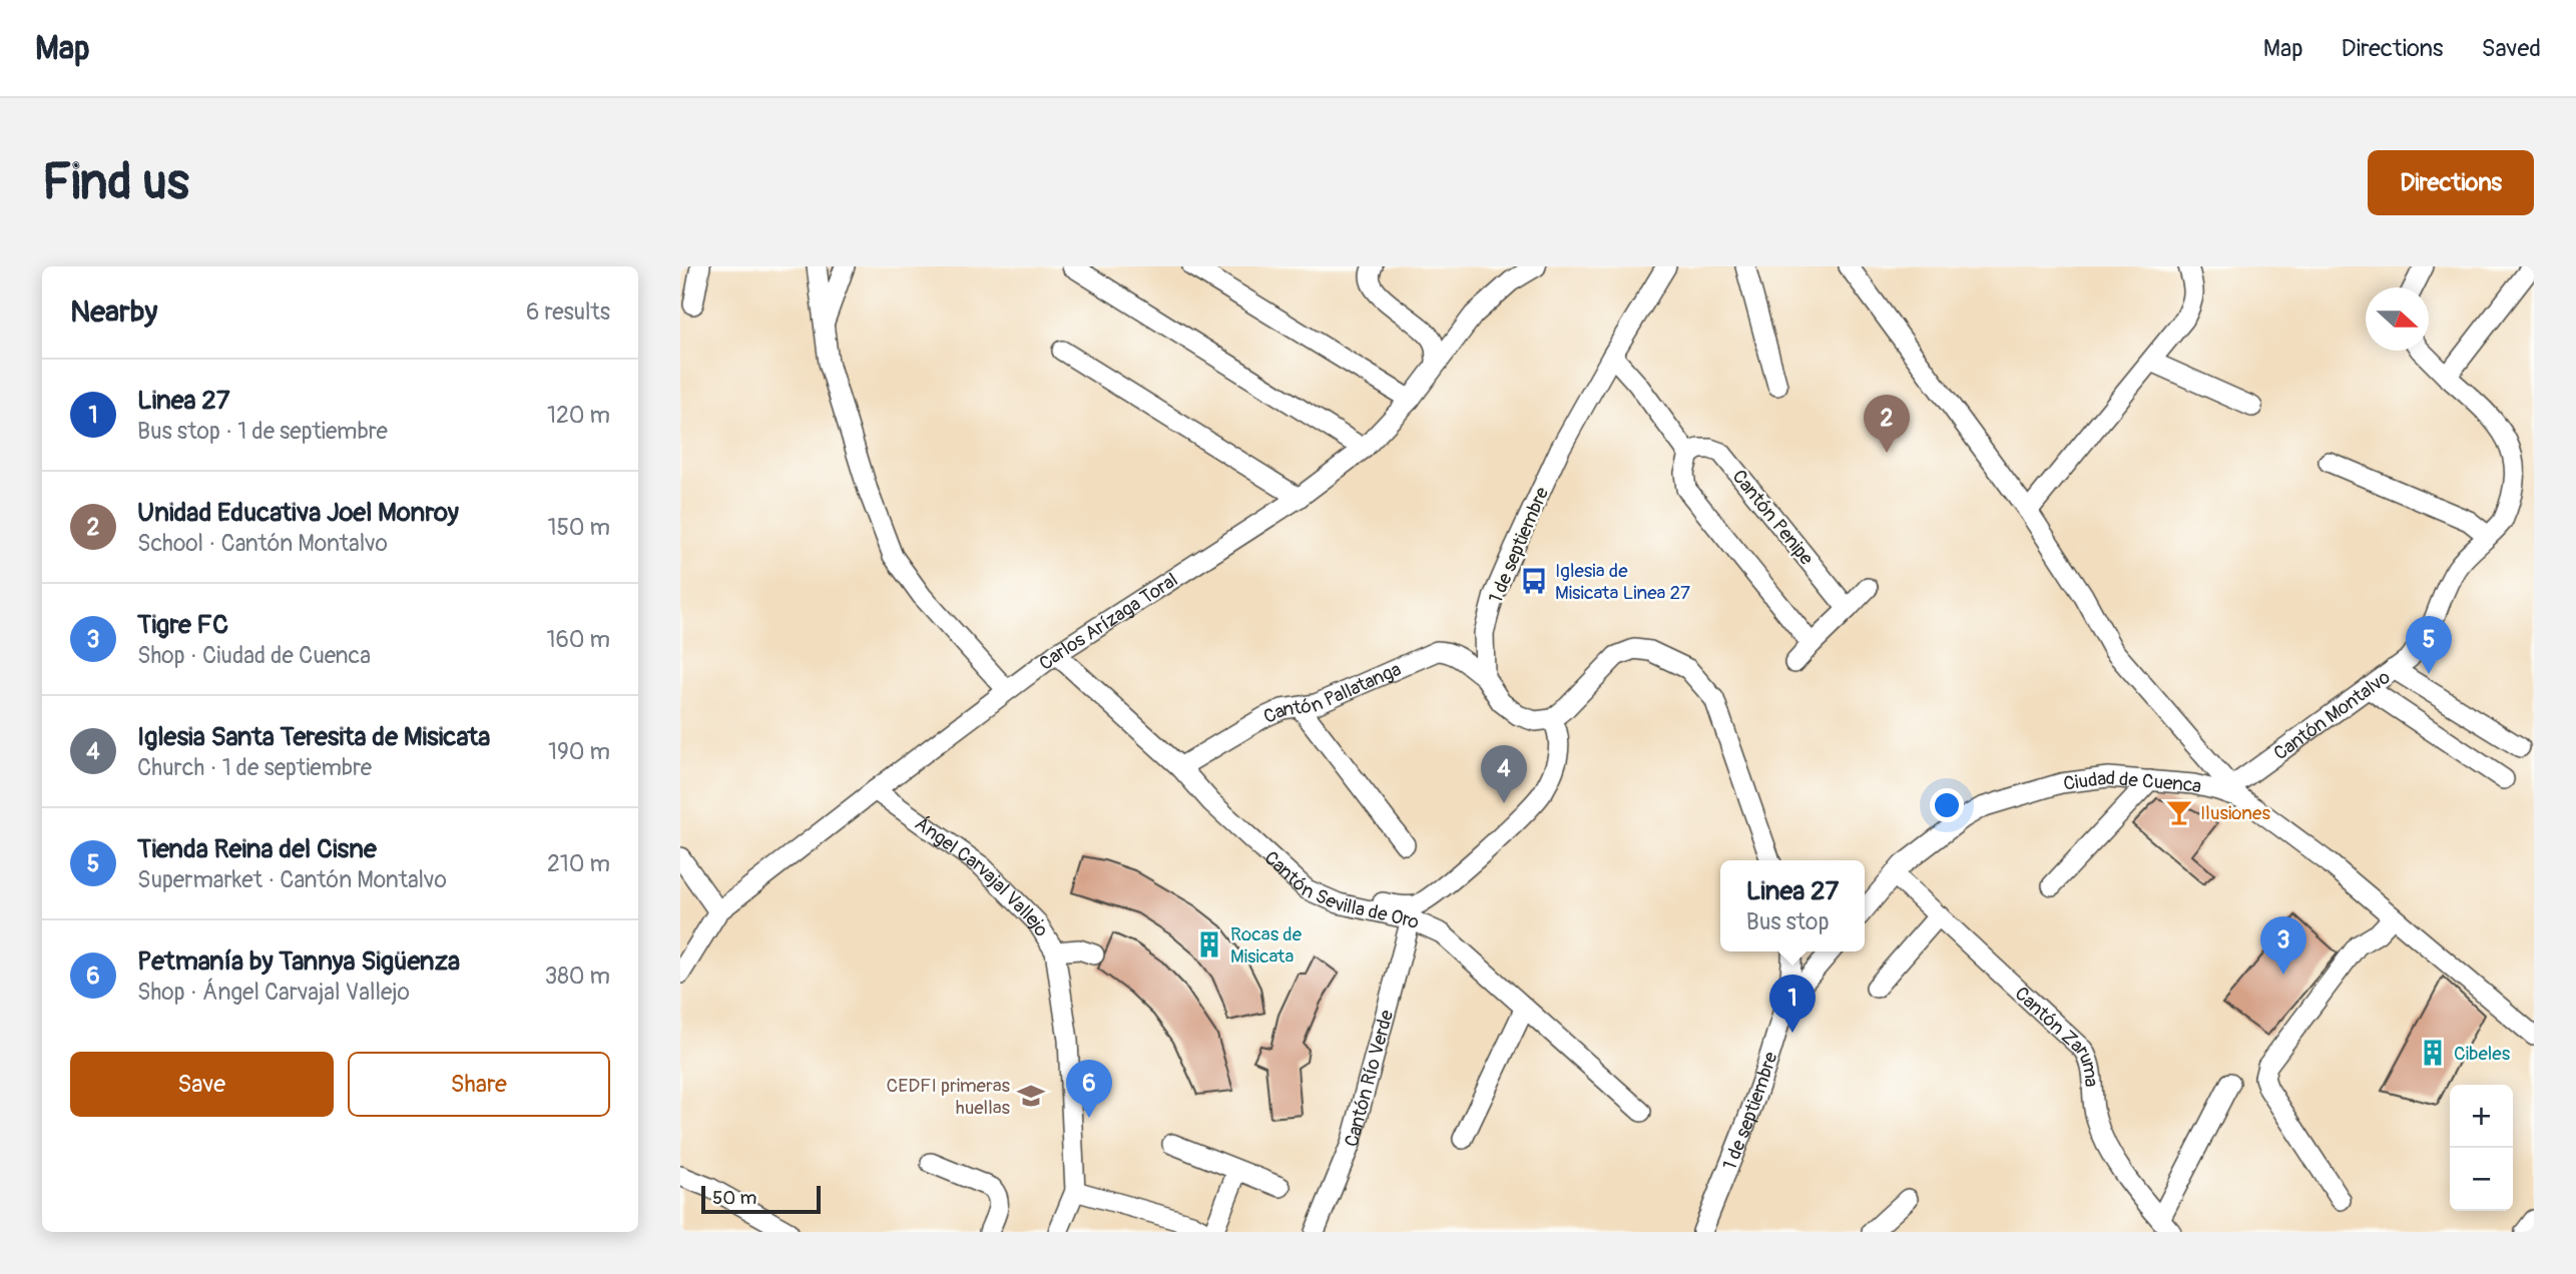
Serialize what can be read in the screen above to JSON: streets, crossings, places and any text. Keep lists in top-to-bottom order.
{
  "streets": {
    "street": [
      "Cantón Penipe",
      "1 de septiembre",
      "Carlos Arízaga Toral",
      "Cantón Pallatanga",
      "Cantón Montalvo",
      "Ciudad de Cuenca",
      "Ángel Carvajal Vallejo",
      "Cantón Sevilla de Oro",
      "Cantón Zaruma",
      "Cantón Río Verde"
    ]
  },
  "crossings": [
    ["1 de septiembre", "Cantón Pallatanga"],
    ["Carlos Arízaga Toral", "Ángel Carvajal Vallejo"],
    ["Carlos Arízaga Toral", "Cantón Sevilla de Oro"],
    ["Cantón Pallatanga", "Cantón Sevilla de Oro"],
    ["Cantón Montalvo", "Ciudad de Cuenca"],
    ["Ciudad de Cuenca", "Cantón Zaruma"],
    ["Cantón Sevilla de Oro", "Cantón Río Verde"]
  ],
  "places": {
    "bus stop": ["Iglesia de Misicata Linea 27"],
    "bar": ["Ilusiones"],
    "building": ["Rocas de Misicata", "Cibeles"],
    "school or university": ["CEDFI primeras huellas"]
  },
  "scale_bar": "50 m",
  "north": "right",
  "page": {
    "header": "Map",
    "nav": ["Map", "Directions", "Saved"],
    "buttons": [
      "Directions",
      ["Save", "Share"]
    ],
    "title": "Find us",
    "heading": ["Nearby", "6 results"],
    "list": [
      {
        "mark": "1",
        "name": "Linea 27",
        "note": "Bus stop · 1 de septiembre",
        "value": "120 m"
      },
      {
        "mark": "2",
        "name": "Unidad Educativa Joel Monroy",
        "note": "School · Cantón Montalvo",
        "value": "150 m"
      },
      {
        "mark": "3",
        "name": "Tigre FC",
        "note": "Shop · Ciudad de Cuenca",
        "value": "160 m"
      },
      {
        "mark": "4",
        "name": "Iglesia Santa Teresita de Misicata",
        "note": "Church · 1 de septiembre",
        "value": "190 m"
      },
      {
        "mark": "5",
        "name": "Tienda Reina del Cisne",
        "note": "Supermarket · Cantón Montalvo",
        "value": "210 m"
      },
      {
        "mark": "6",
        "name": "Petmanía by Tannya Sigüenza",
        "note": "Shop · Ángel Carvajal Vallejo",
        "value": "380 m"
      }
    ],
    "pins": [
      "2",
      "5",
      "4",
      "3",
      "1",
      "6"
    ],
    "popup": ["Linea 27", "Bus stop"],
    "map_buttons": ["+", "−"],
    "scale": "50 m"
  }
}
